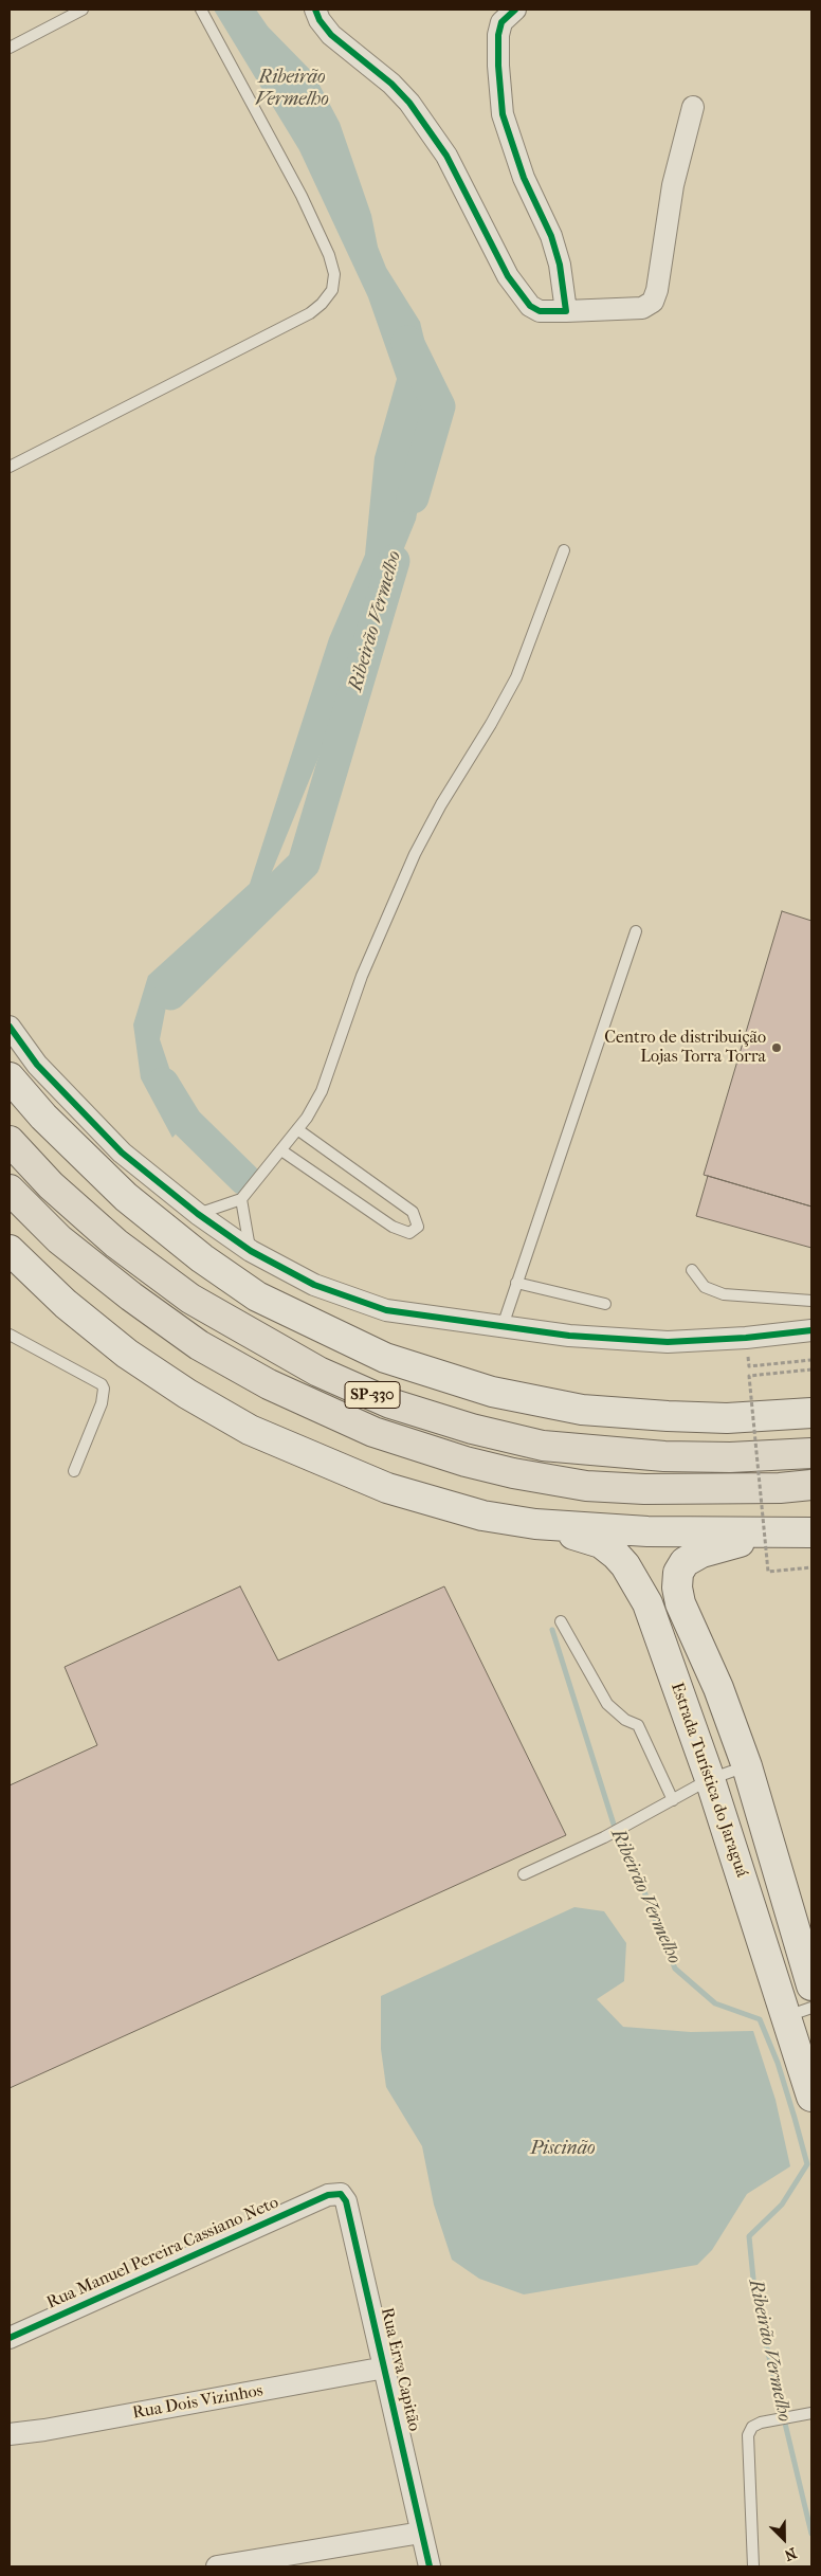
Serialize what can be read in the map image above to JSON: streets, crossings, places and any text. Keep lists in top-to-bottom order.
{
  "streets": {
    "highway": ["SP-330"],
    "main road": ["Estrada Turística do Jaraguá"],
    "street": ["Rua Manuel Pereira Cassiano Neto", "Rua Erva Capitão", "Rua Dois Vizinhos"]
  },
  "crossings": [
    ["Rua Manuel Pereira Cassiano Neto", "Rua Erva Capitão"],
    ["Rua Erva Capitão", "Rua Dois Vizinhos"]
  ],
  "water": ["Ribeirão Vermelho", "Piscinão"],
  "places": ["Centro de distribuição Lojas Torra Torra"],
  "north": "bottom right"
}
